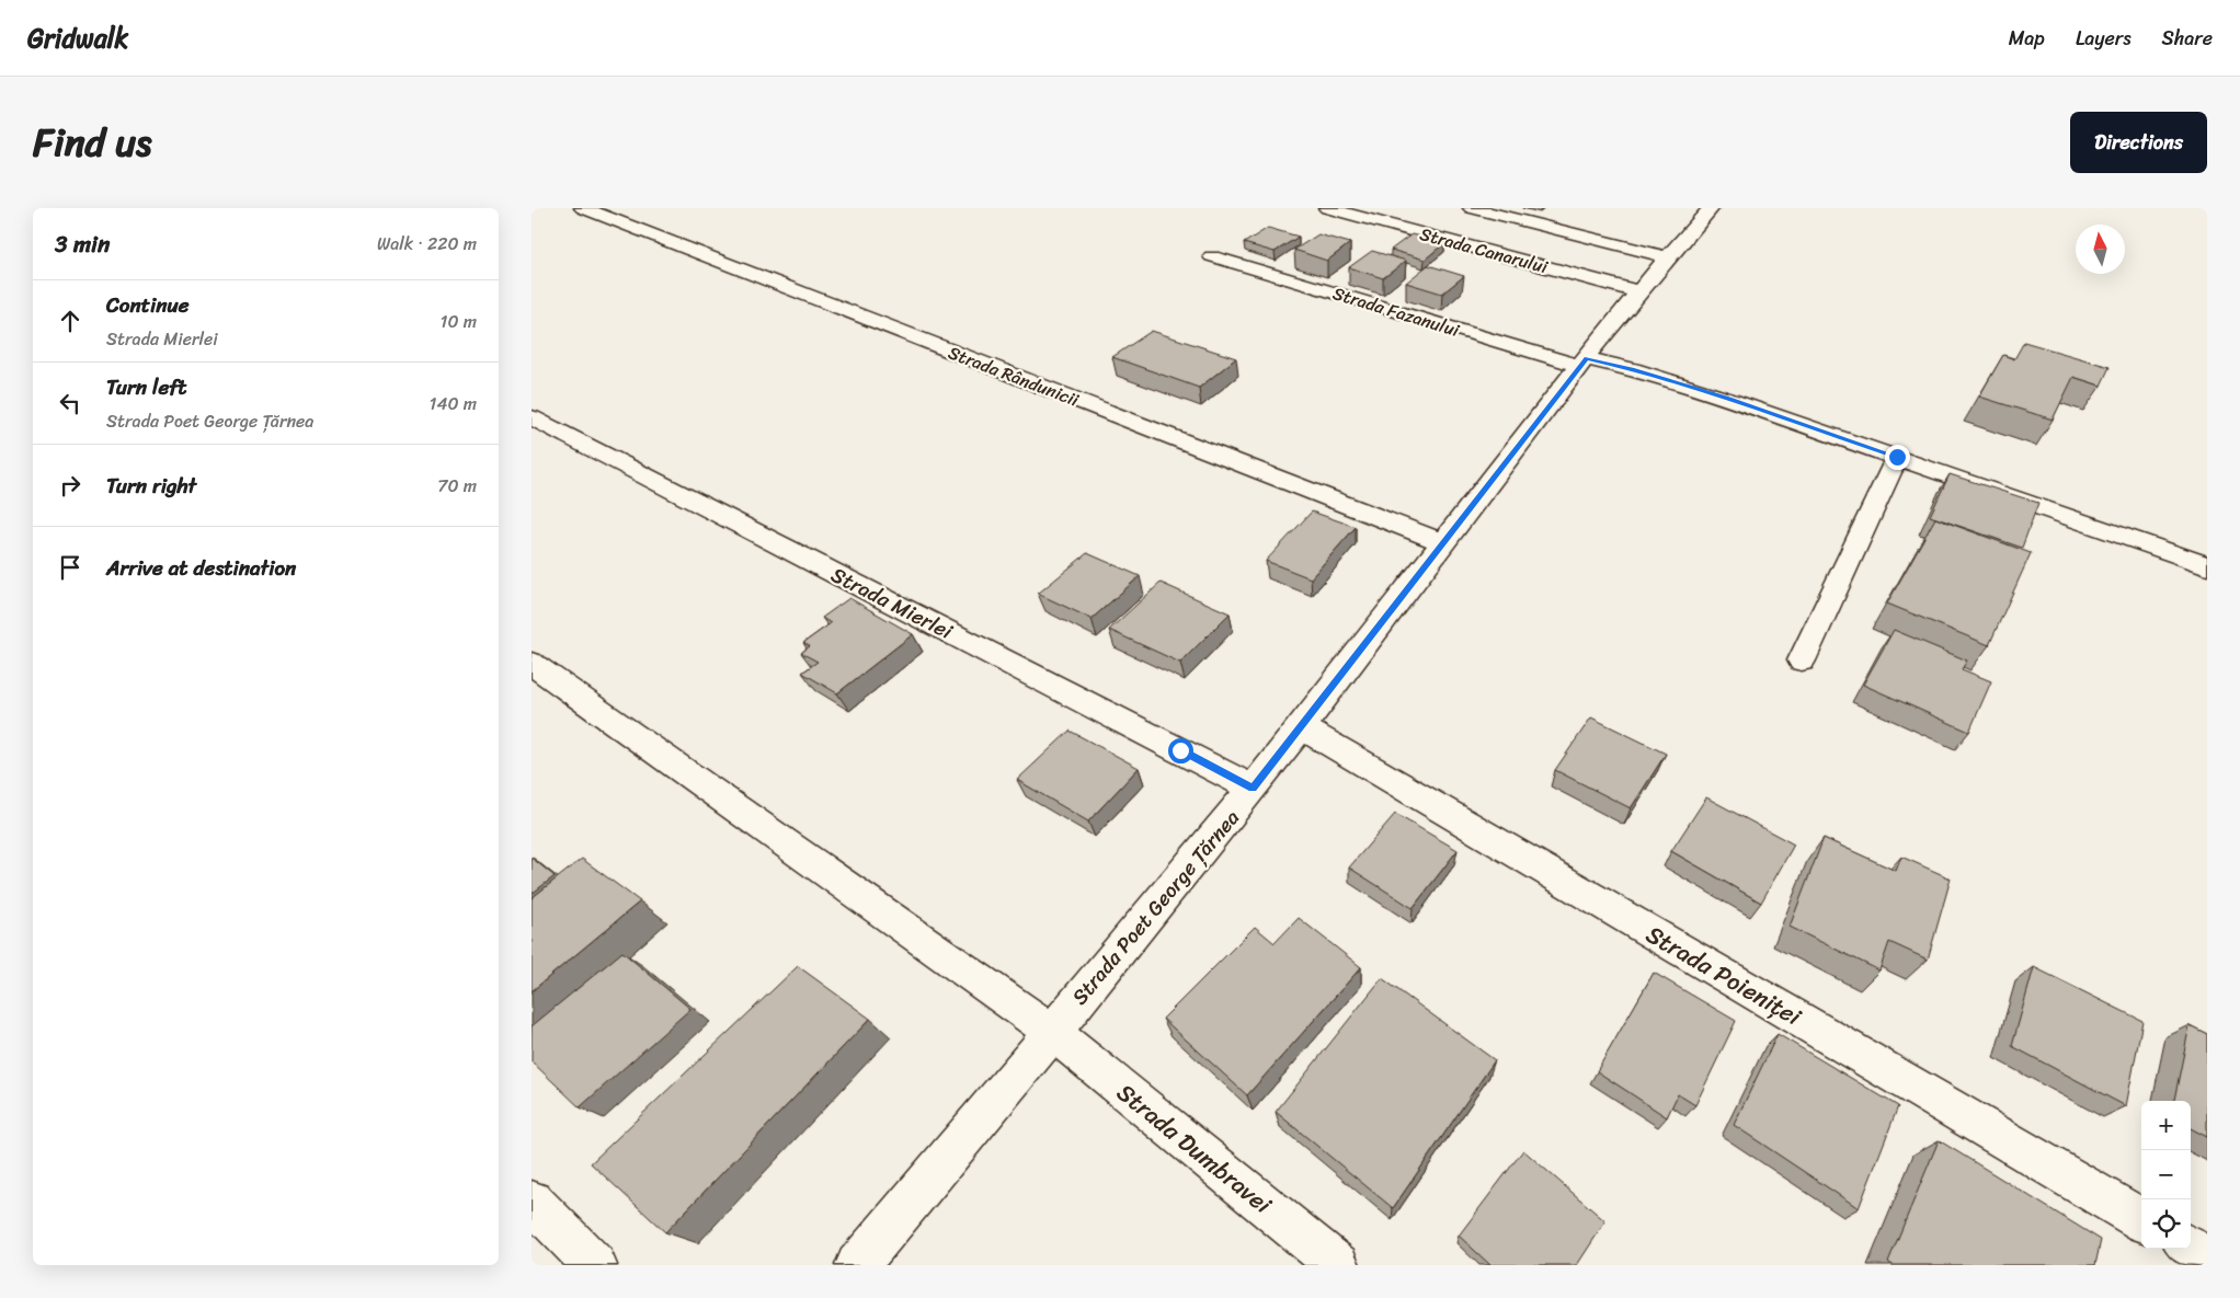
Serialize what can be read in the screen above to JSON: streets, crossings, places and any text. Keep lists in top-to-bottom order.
{
  "streets": {
    "street": [
      "Strada Canarului",
      "Strada Fazanului",
      "Strada Rândunicii",
      "Strada Mierlei",
      "Strada Poet George Țărnea",
      "Strada Poieniței",
      "Strada Dumbravei"
    ]
  },
  "crossings": [
    ["Strada Canarului", "Strada Poet George Țărnea"],
    ["Strada Fazanului", "Strada Poet George Țărnea"],
    ["Strada Rândunicii", "Strada Poet George Țărnea"],
    ["Strada Mierlei", "Strada Poet George Țărnea"],
    ["Strada Poet George Țărnea", "Strada Poieniței"],
    ["Strada Poet George Țărnea", "Strada Dumbravei"]
  ],
  "north": "top",
  "page": {
    "header": "Gridwalk",
    "nav": ["Map", "Layers", "Share"],
    "title": "Find us",
    "buttons": "Directions",
    "heading": ["3 min", "Walk · 220 m"],
    "list": [
      ["Continue", "Strada Mierlei", "10 m"],
      ["Turn left", "Strada Poet George Țărnea", "140 m"],
      ["Turn right", "70 m"],
      "Arrive at destination"
    ],
    "map_buttons": ["+", "−"]
  }
}
